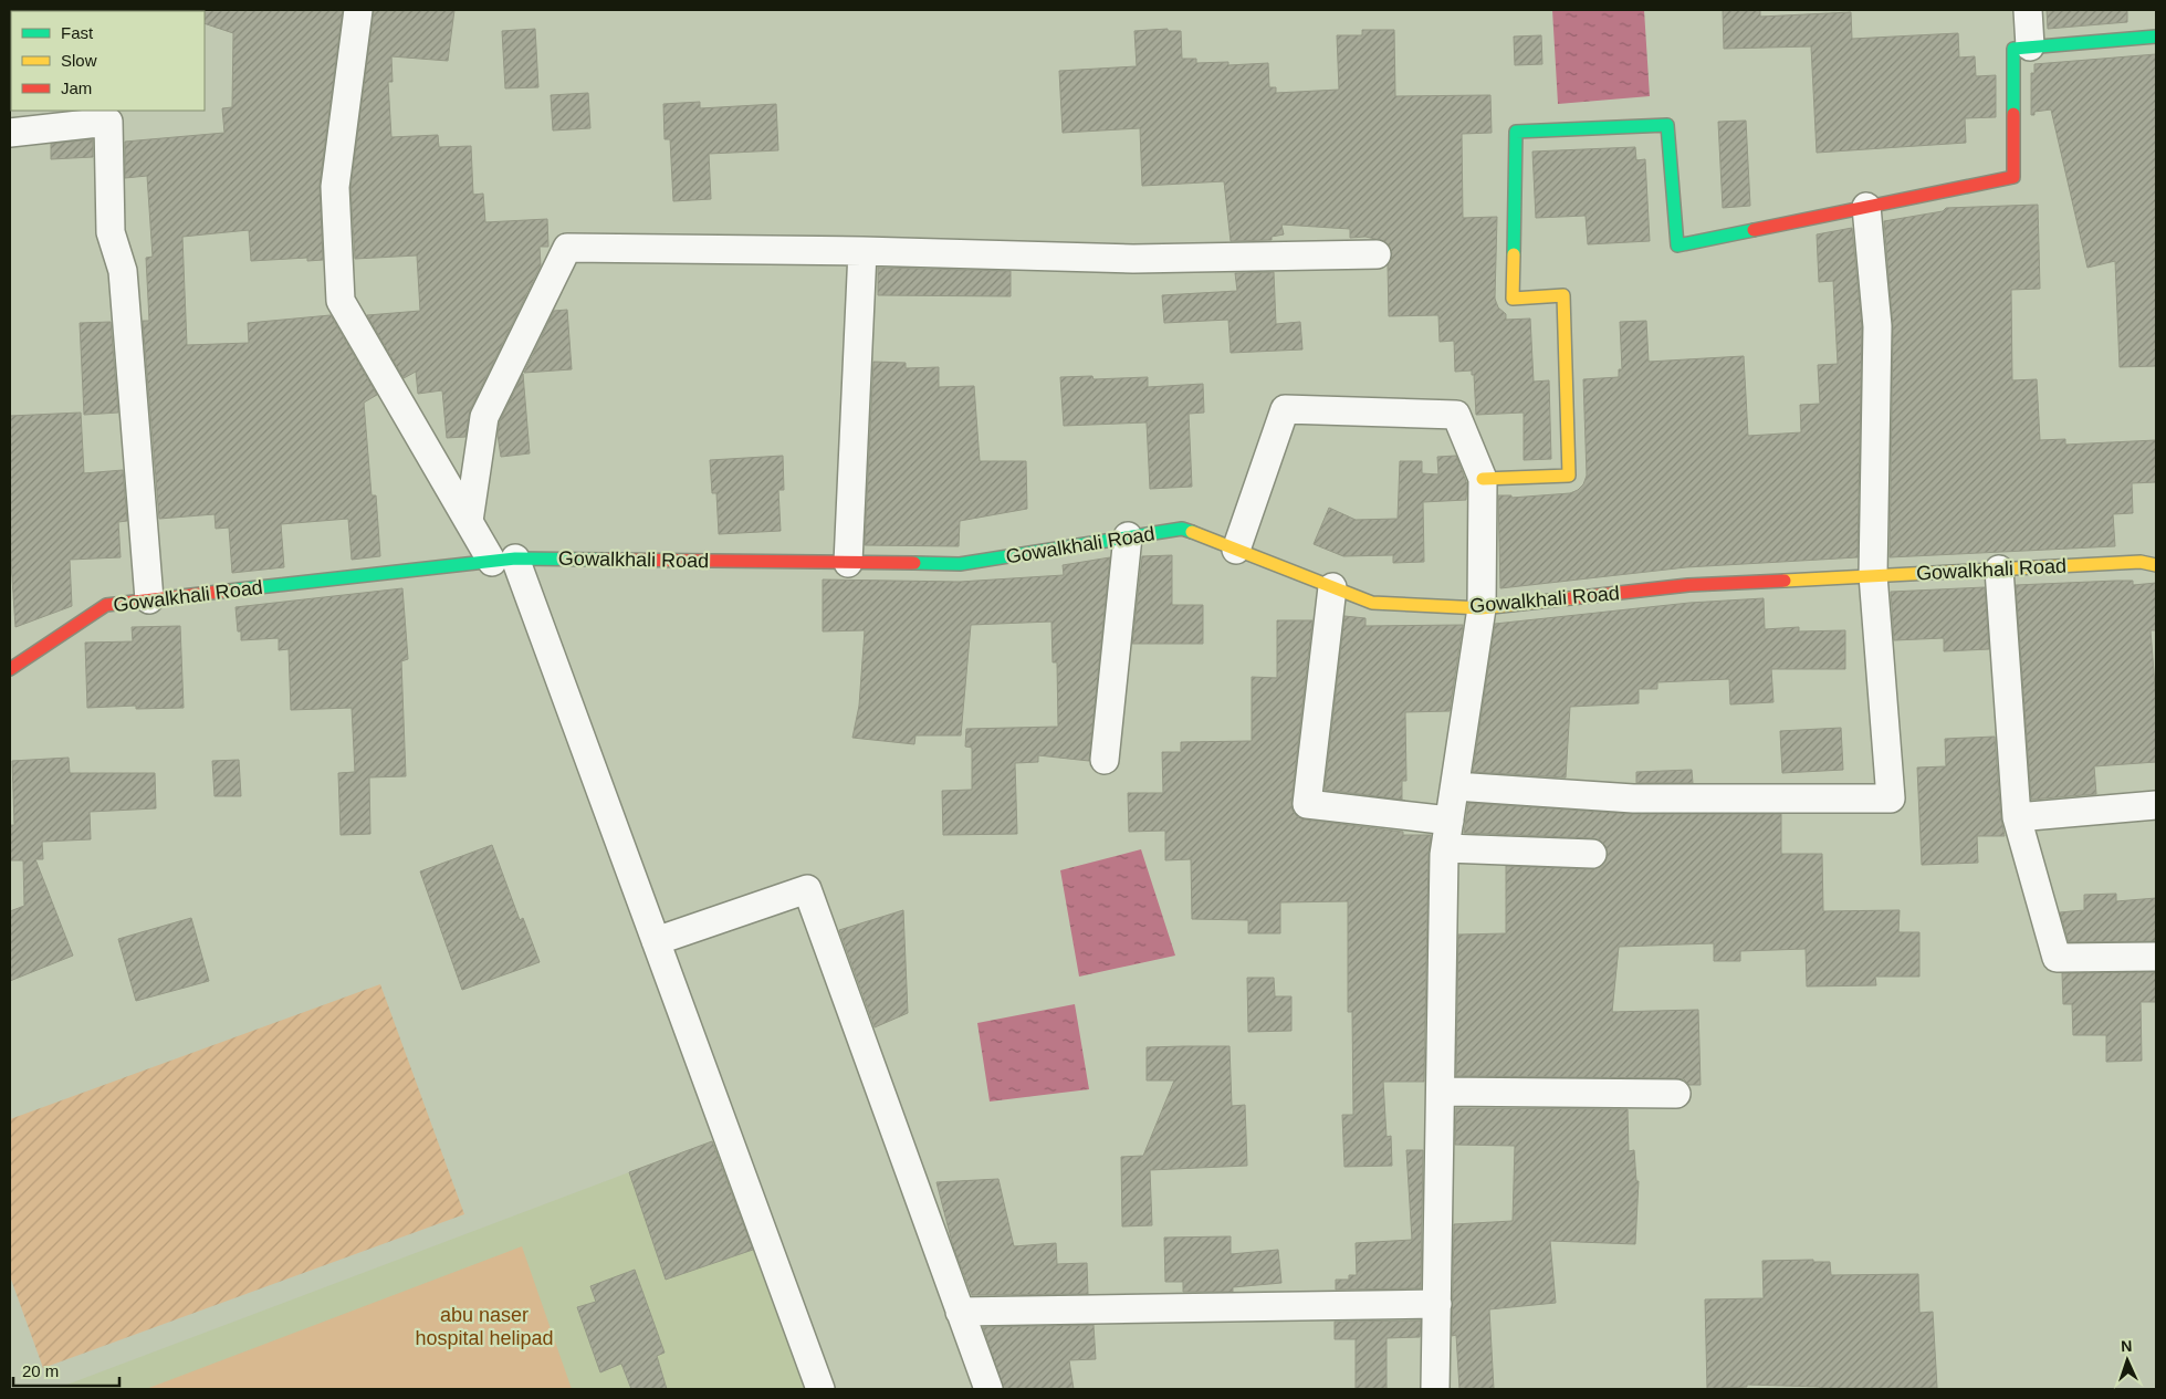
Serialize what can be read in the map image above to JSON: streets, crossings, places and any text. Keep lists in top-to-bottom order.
{
  "streets": {
    "street": ["Gowalkhali Road"]
  },
  "parks": ["abu naser hospital helipad"],
  "legend": ["Fast", "Slow", "Jam"],
  "scale_bar": "20 m",
  "north": "top"
}
